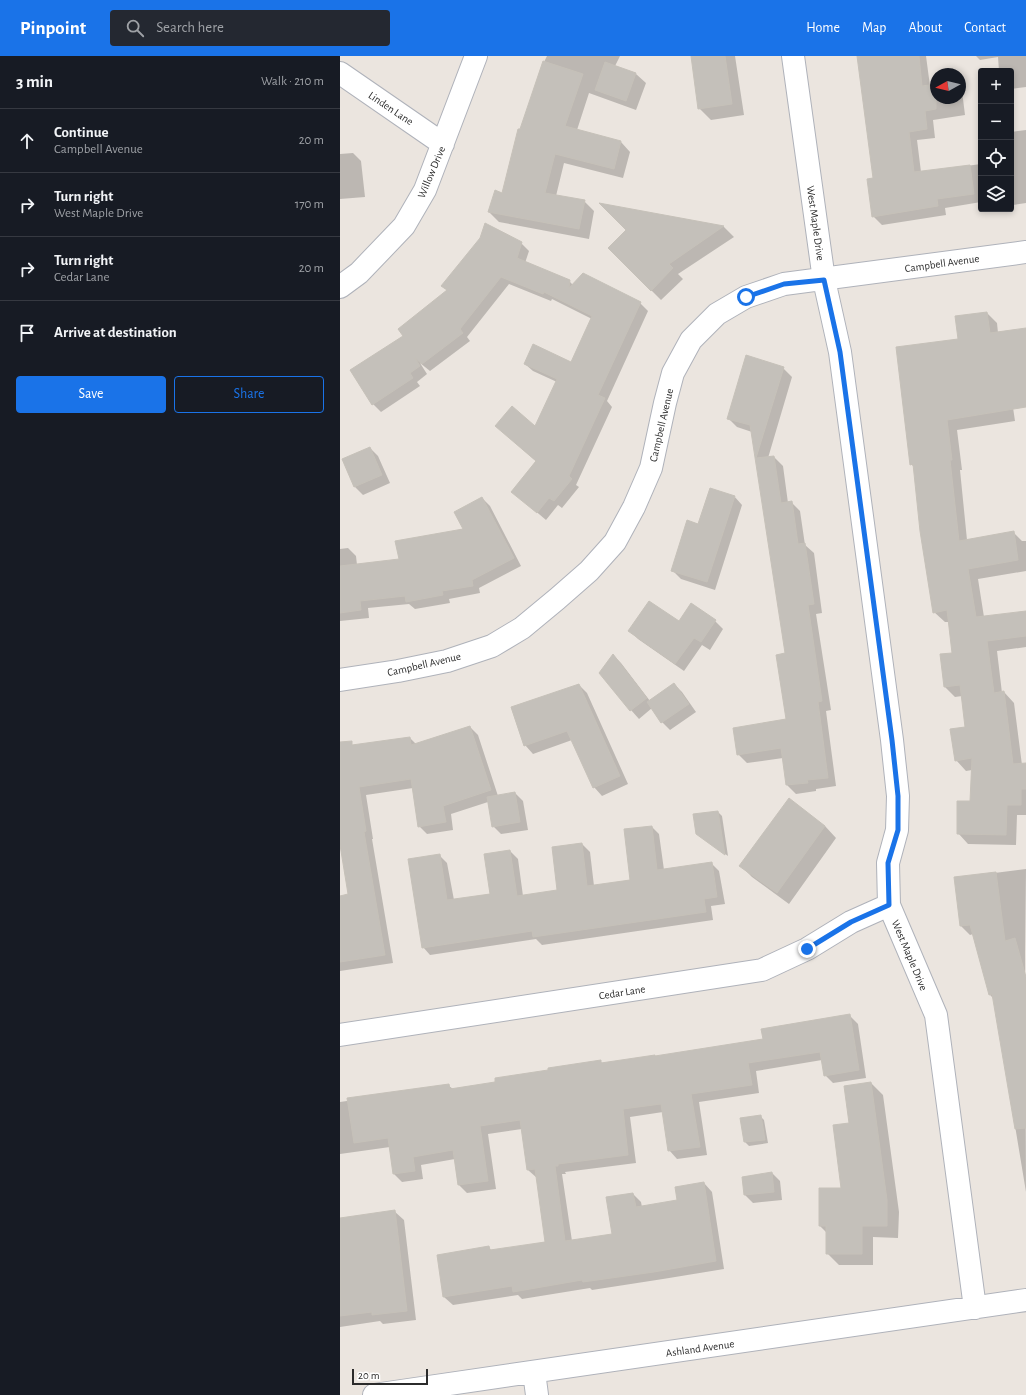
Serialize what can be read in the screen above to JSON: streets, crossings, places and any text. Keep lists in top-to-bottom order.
{
  "streets": {
    "street": [
      "Linden Lane",
      "Willow Drive",
      "West Maple Drive",
      "Campbell Avenue",
      "Cedar Lane",
      "Ashland Avenue"
    ]
  },
  "crossings": [
    ["Linden Lane", "Willow Drive"],
    ["West Maple Drive", "Campbell Avenue"],
    ["West Maple Drive", "Cedar Lane"],
    ["West Maple Drive", "Ashland Avenue"]
  ],
  "scale_bar": "20 m",
  "north": "left",
  "page": {
    "header": "Pinpoint",
    "search": "Search here",
    "nav": [
      "Home",
      "Map",
      "About",
      "Contact"
    ],
    "heading": ["3 min", "Walk · 210 m"],
    "map_buttons": ["+", "−"],
    "list": [
      ["Continue", "Campbell Avenue", "20 m"],
      ["Turn right", "West Maple Drive", "170 m"],
      ["Turn right", "Cedar Lane", "20 m"],
      "Arrive at destination"
    ],
    "buttons": ["Save", "Share"],
    "scale": "20 m"
  }
}
